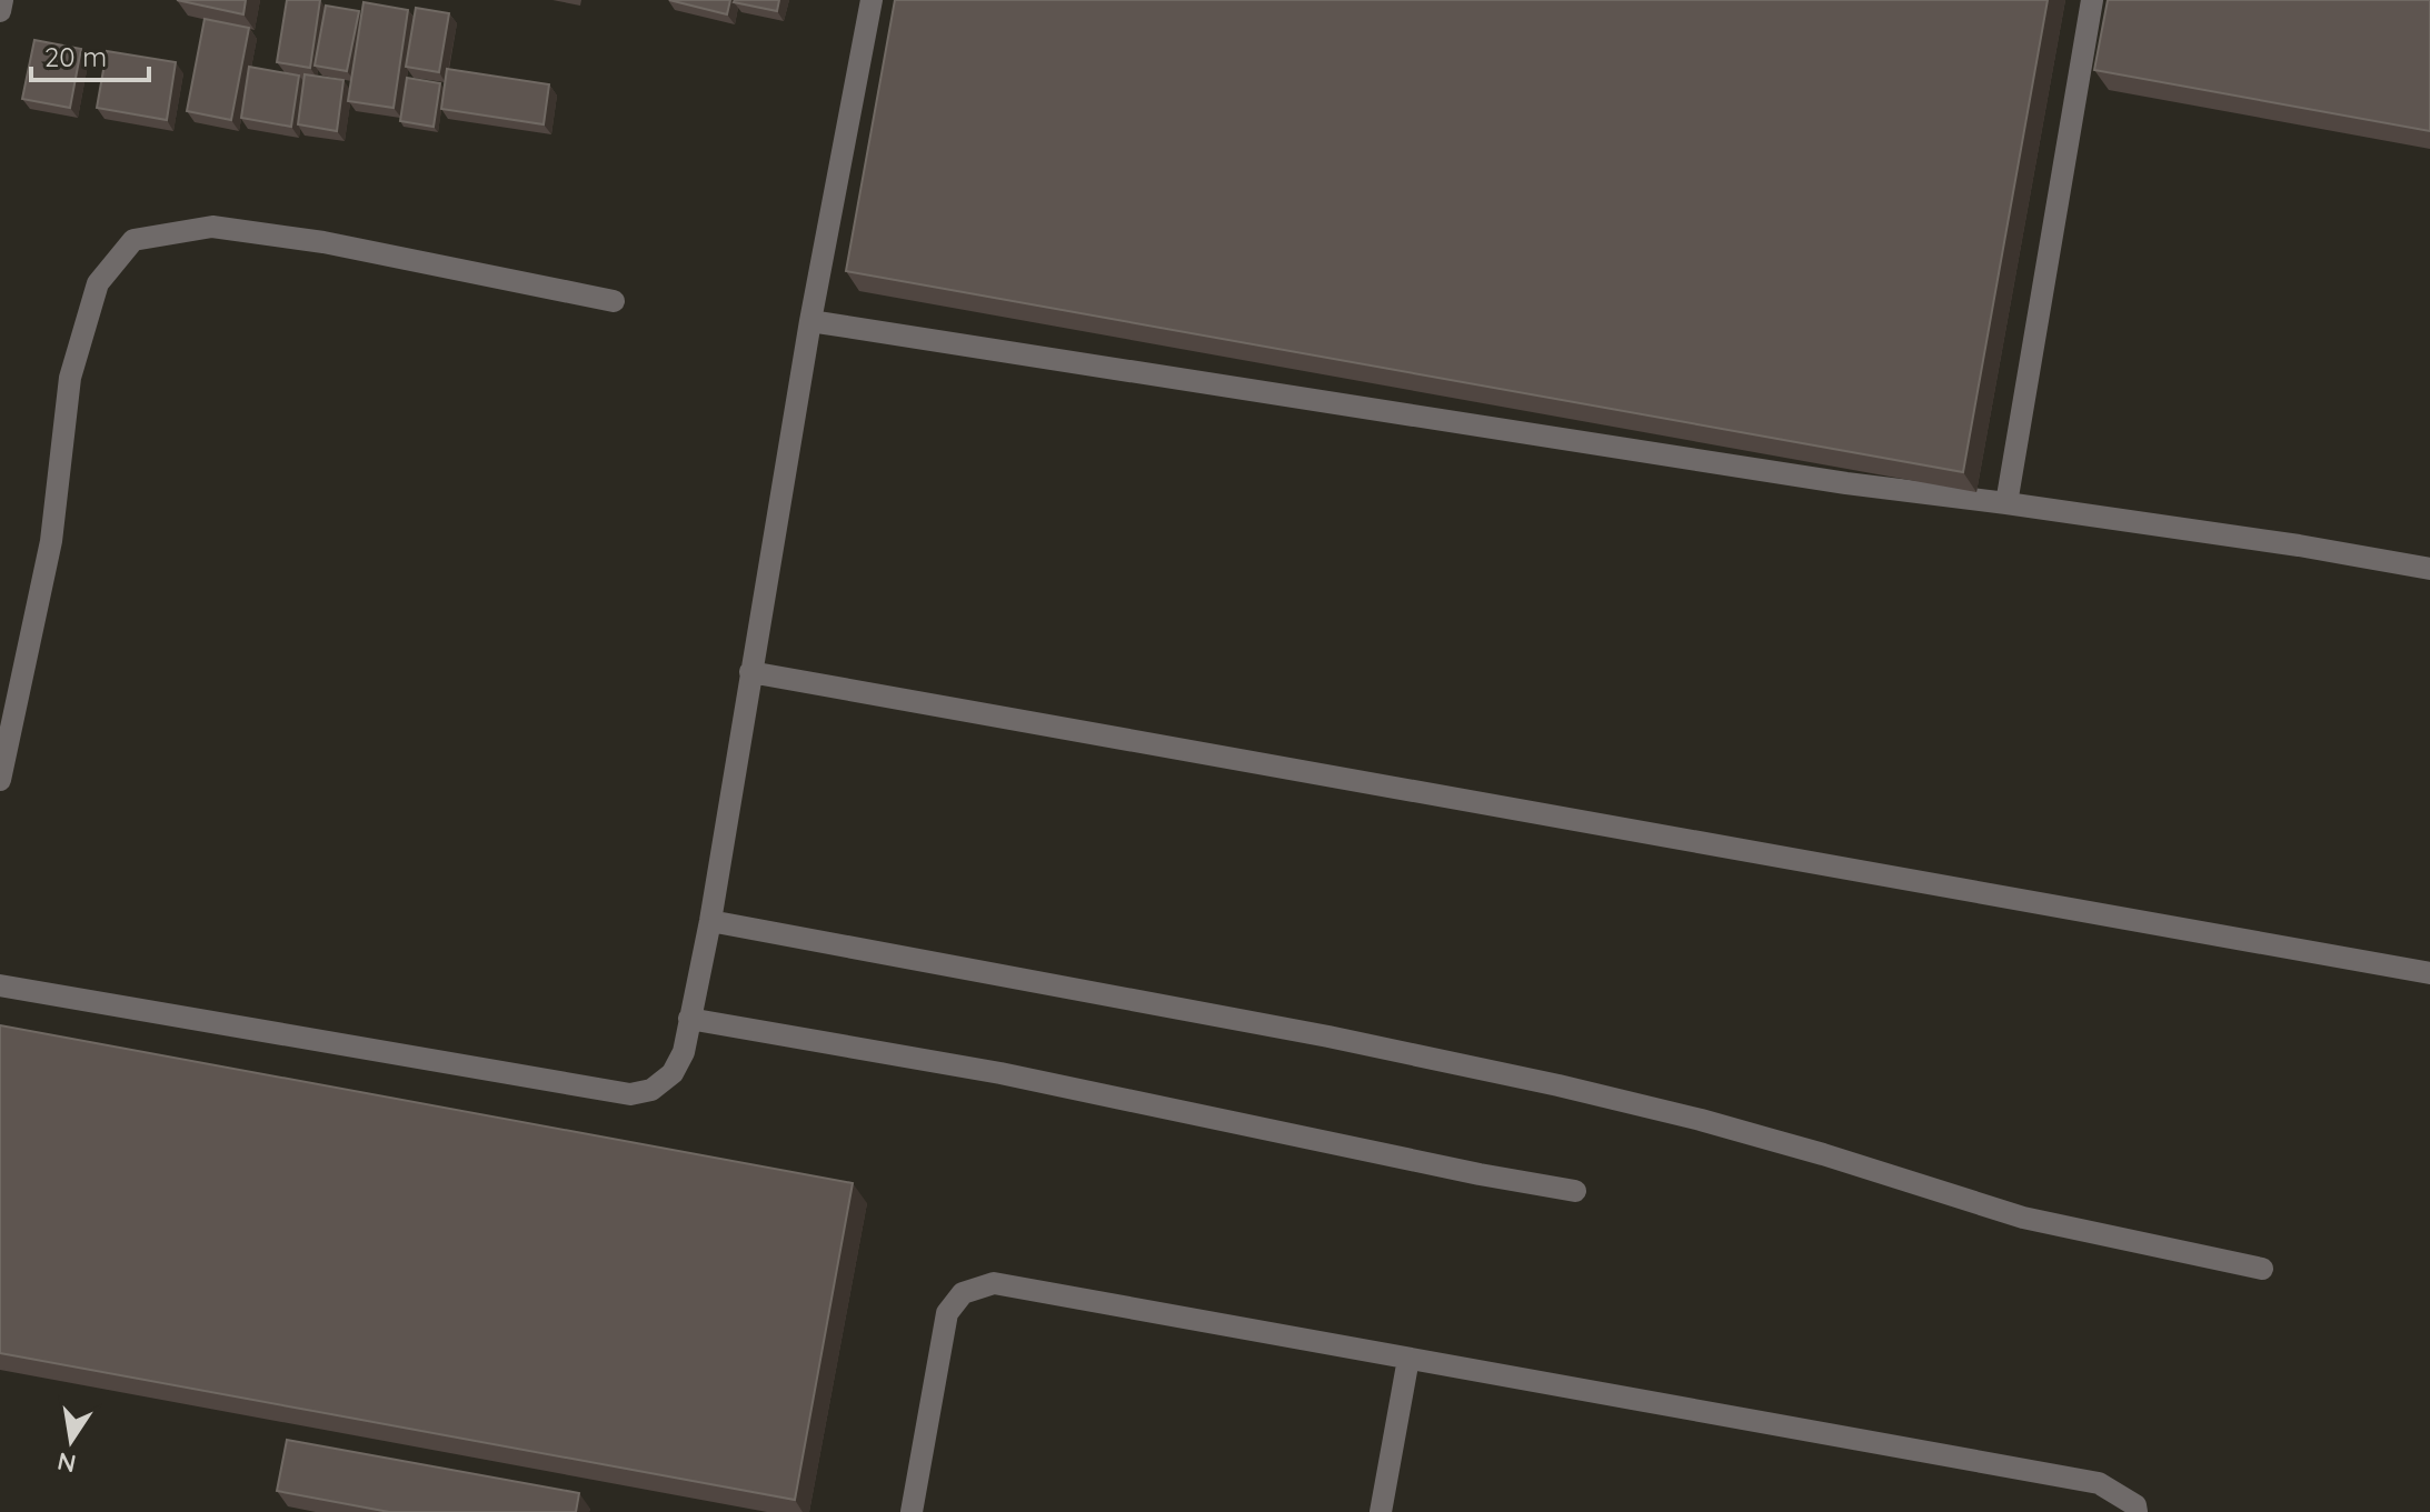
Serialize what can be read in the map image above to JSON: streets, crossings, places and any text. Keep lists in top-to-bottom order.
{
  "scale_bar": "20 m",
  "north": "bottom"
}
